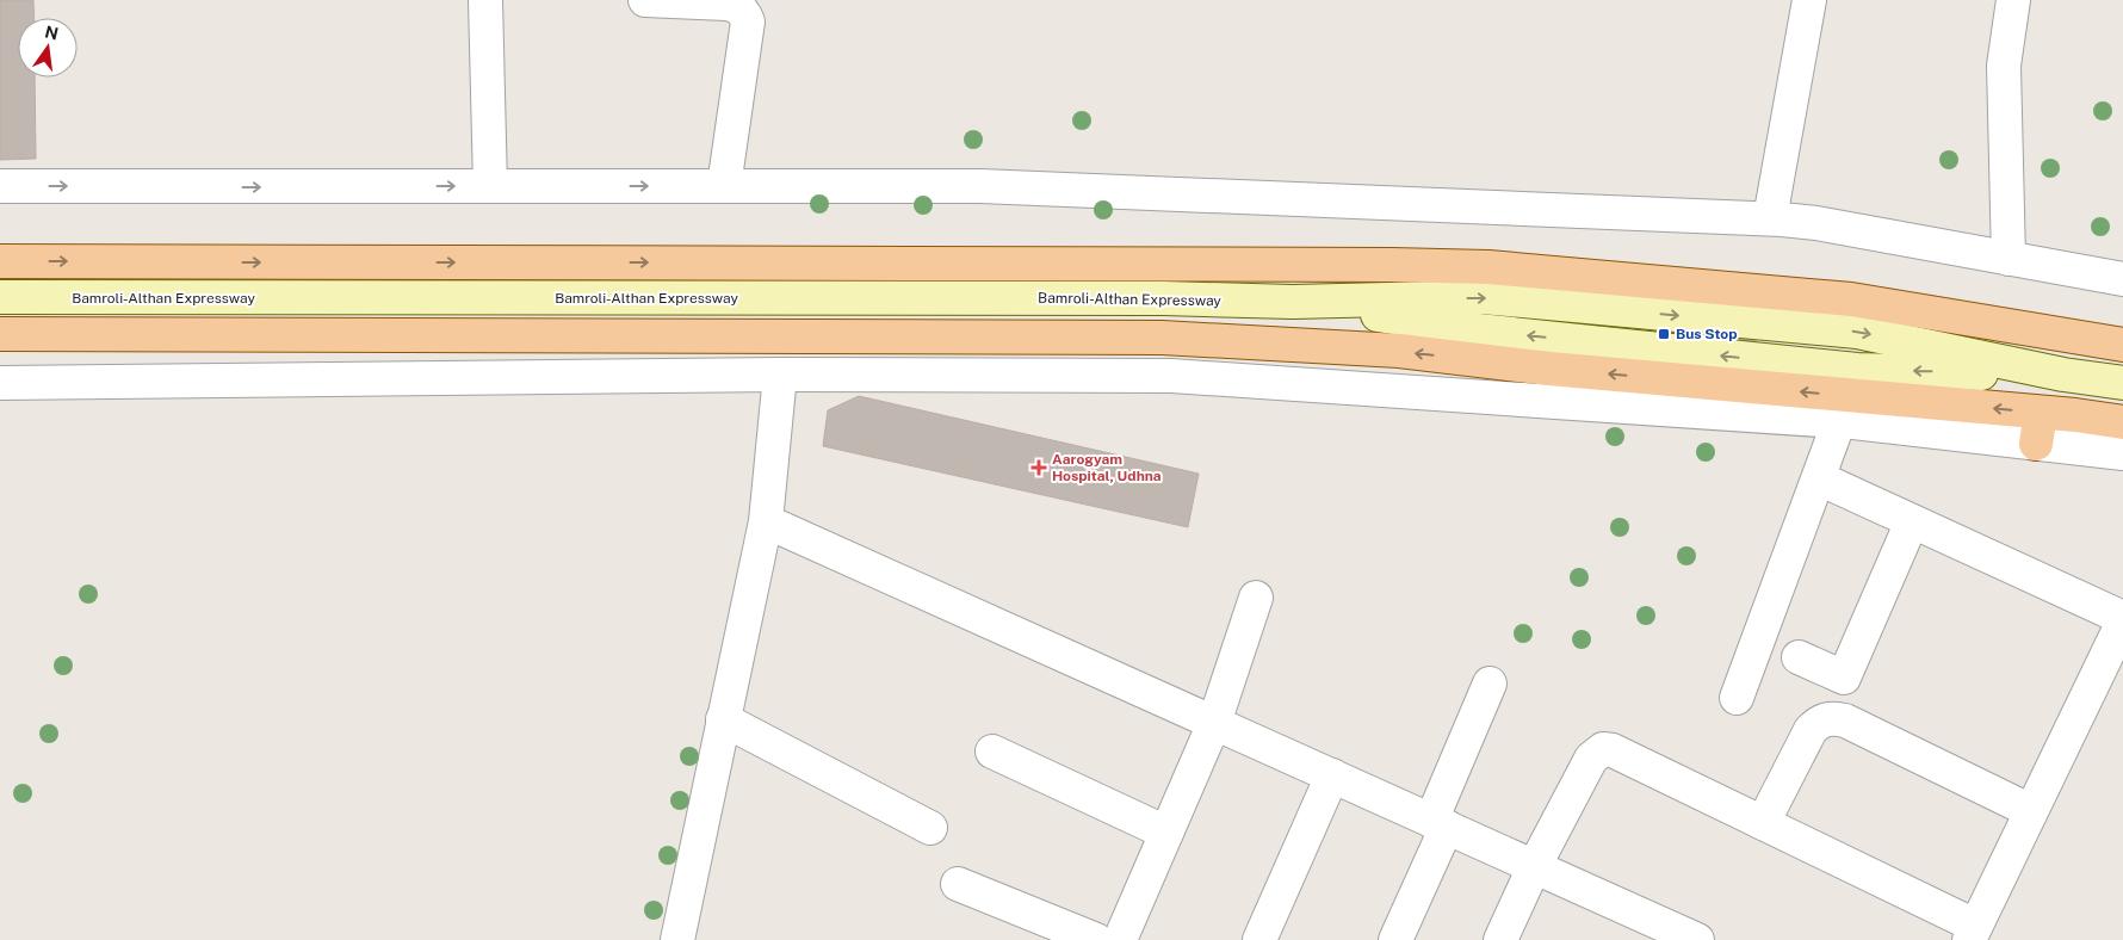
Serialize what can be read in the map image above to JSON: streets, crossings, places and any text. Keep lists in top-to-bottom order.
{
  "streets": {
    "main road": ["Bamroli-Althan Expressway"]
  },
  "places": {
    "transit": ["Bus Stop"],
    "health": ["Aarogyam Hospital, Udhna"]
  },
  "north": "top"
}
